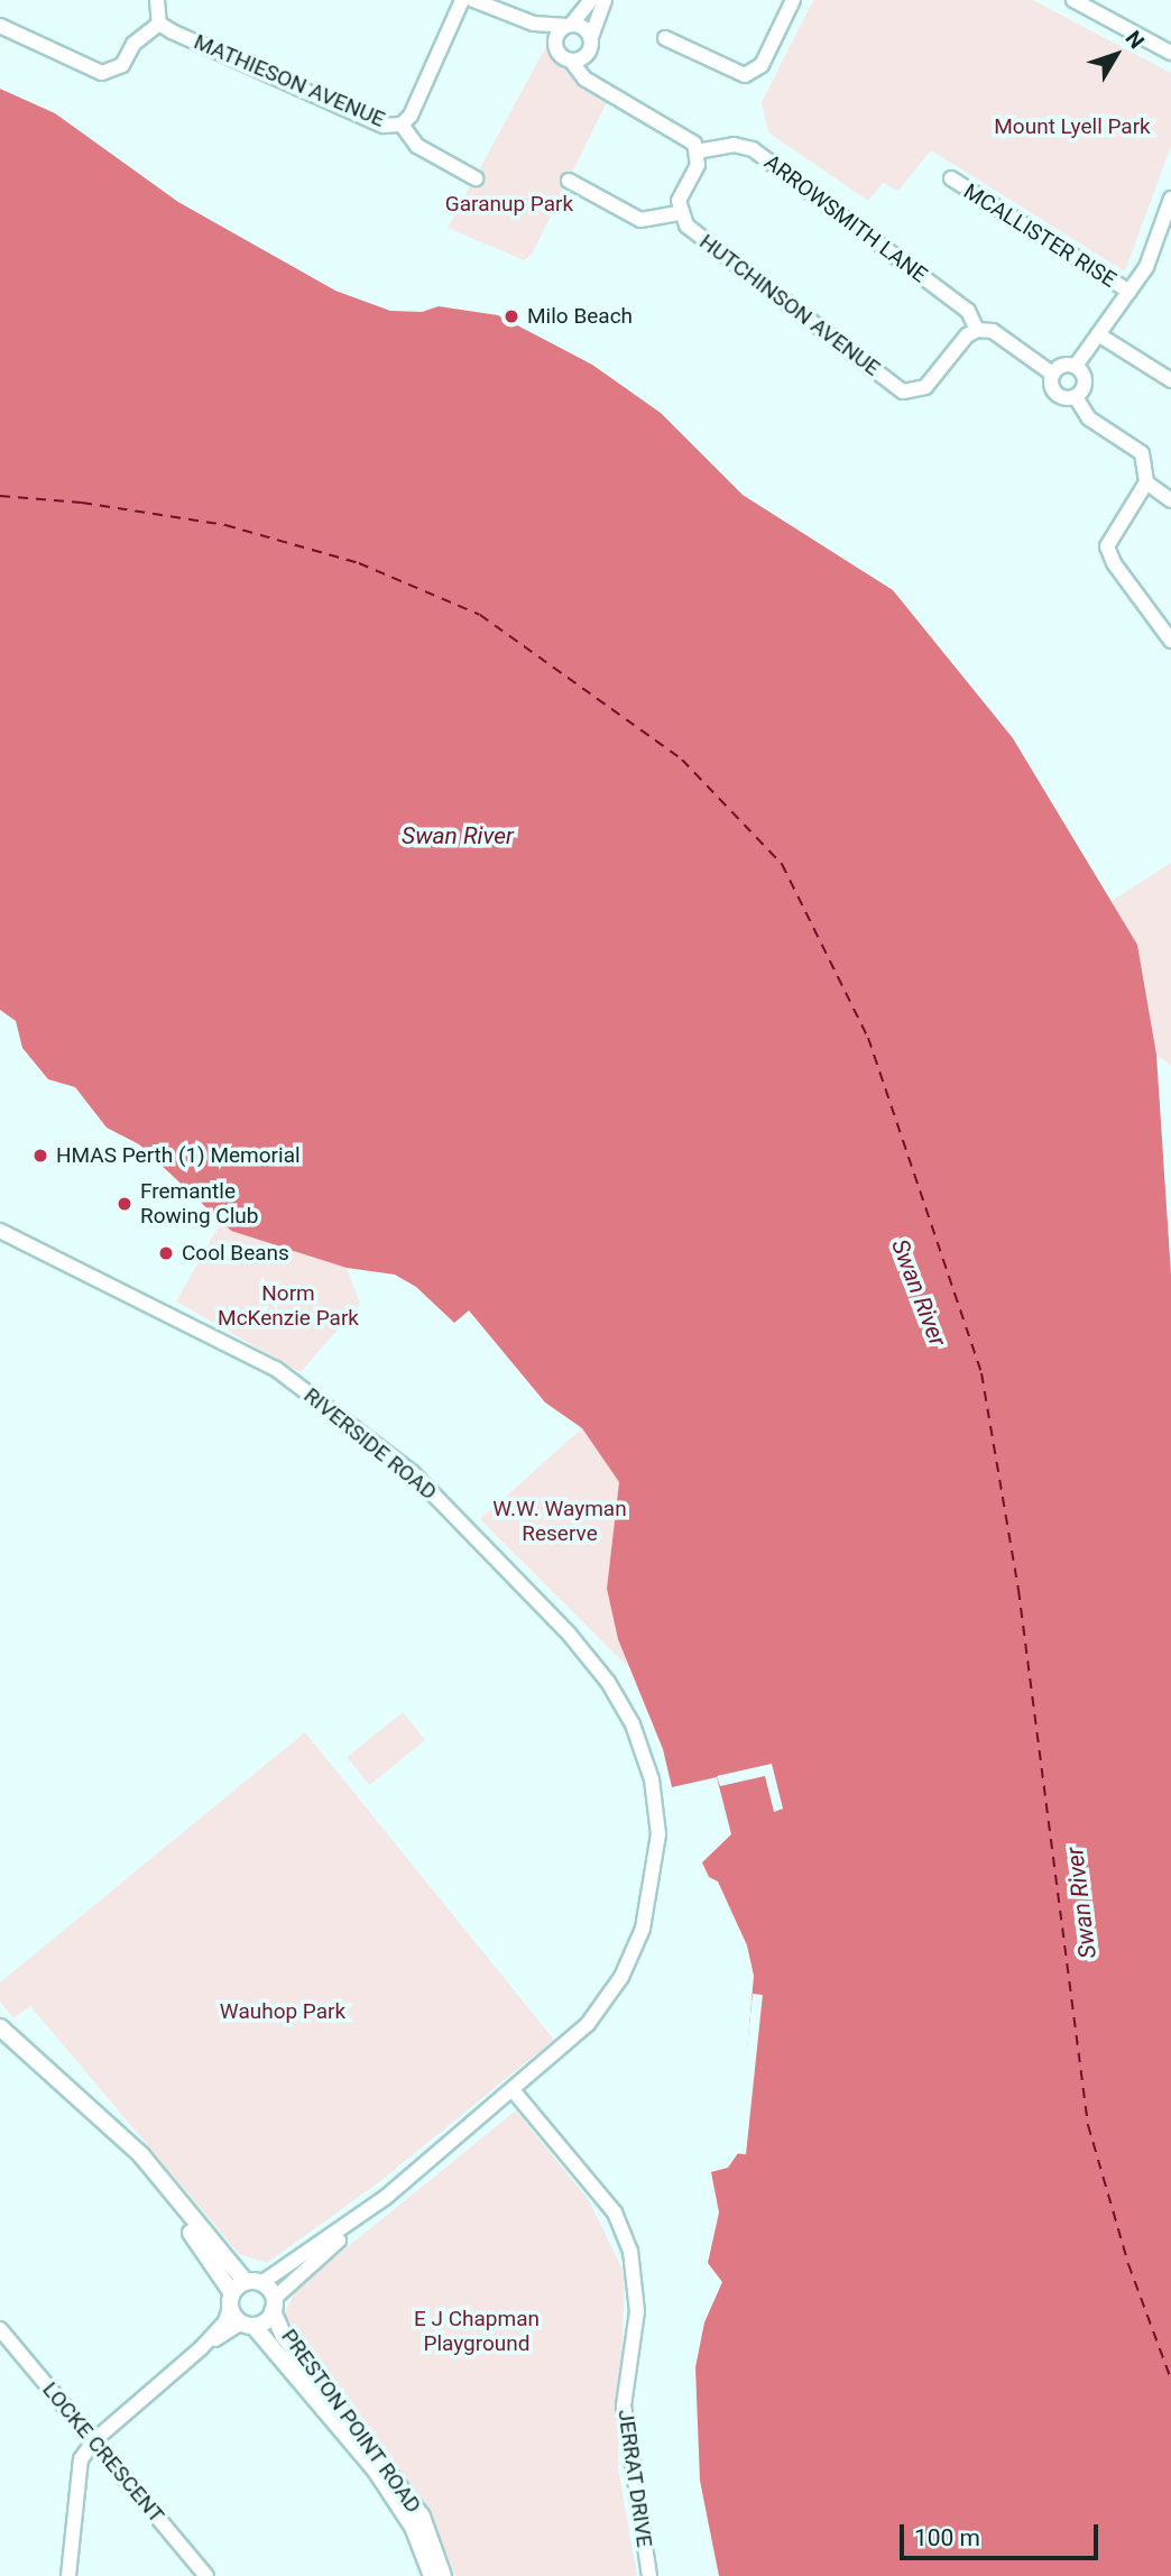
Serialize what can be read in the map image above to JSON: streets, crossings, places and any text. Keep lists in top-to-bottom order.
{
  "streets": {
    "main road": ["PRESTON POINT ROAD"],
    "street": [
      "MATHIESON AVENUE",
      "ARROWSMITH LANE",
      "MCALLISTER RISE",
      "HUTCHINSON AVENUE",
      "RIVERSIDE ROAD",
      "LOCKE CRESCENT",
      "JERRAT DRIVE"
    ]
  },
  "crossings": [
    ["ARROWSMITH LANE", "HUTCHINSON AVENUE"],
    ["RIVERSIDE ROAD", "JERRAT DRIVE"]
  ],
  "water": ["Swan River"],
  "parks": [
    "Mount Lyell Park",
    "Garanup Park",
    "Norm McKenzie Park",
    "W.W. Wayman Reserve",
    "Wauhop Park",
    "E J Chapman Playground"
  ],
  "places": [
    "Milo Beach",
    "HMAS Perth (1) Memorial",
    "Fremantle Rowing Club",
    "Cool Beans"
  ],
  "scale_bar": "100 m",
  "north": "top right"
}
